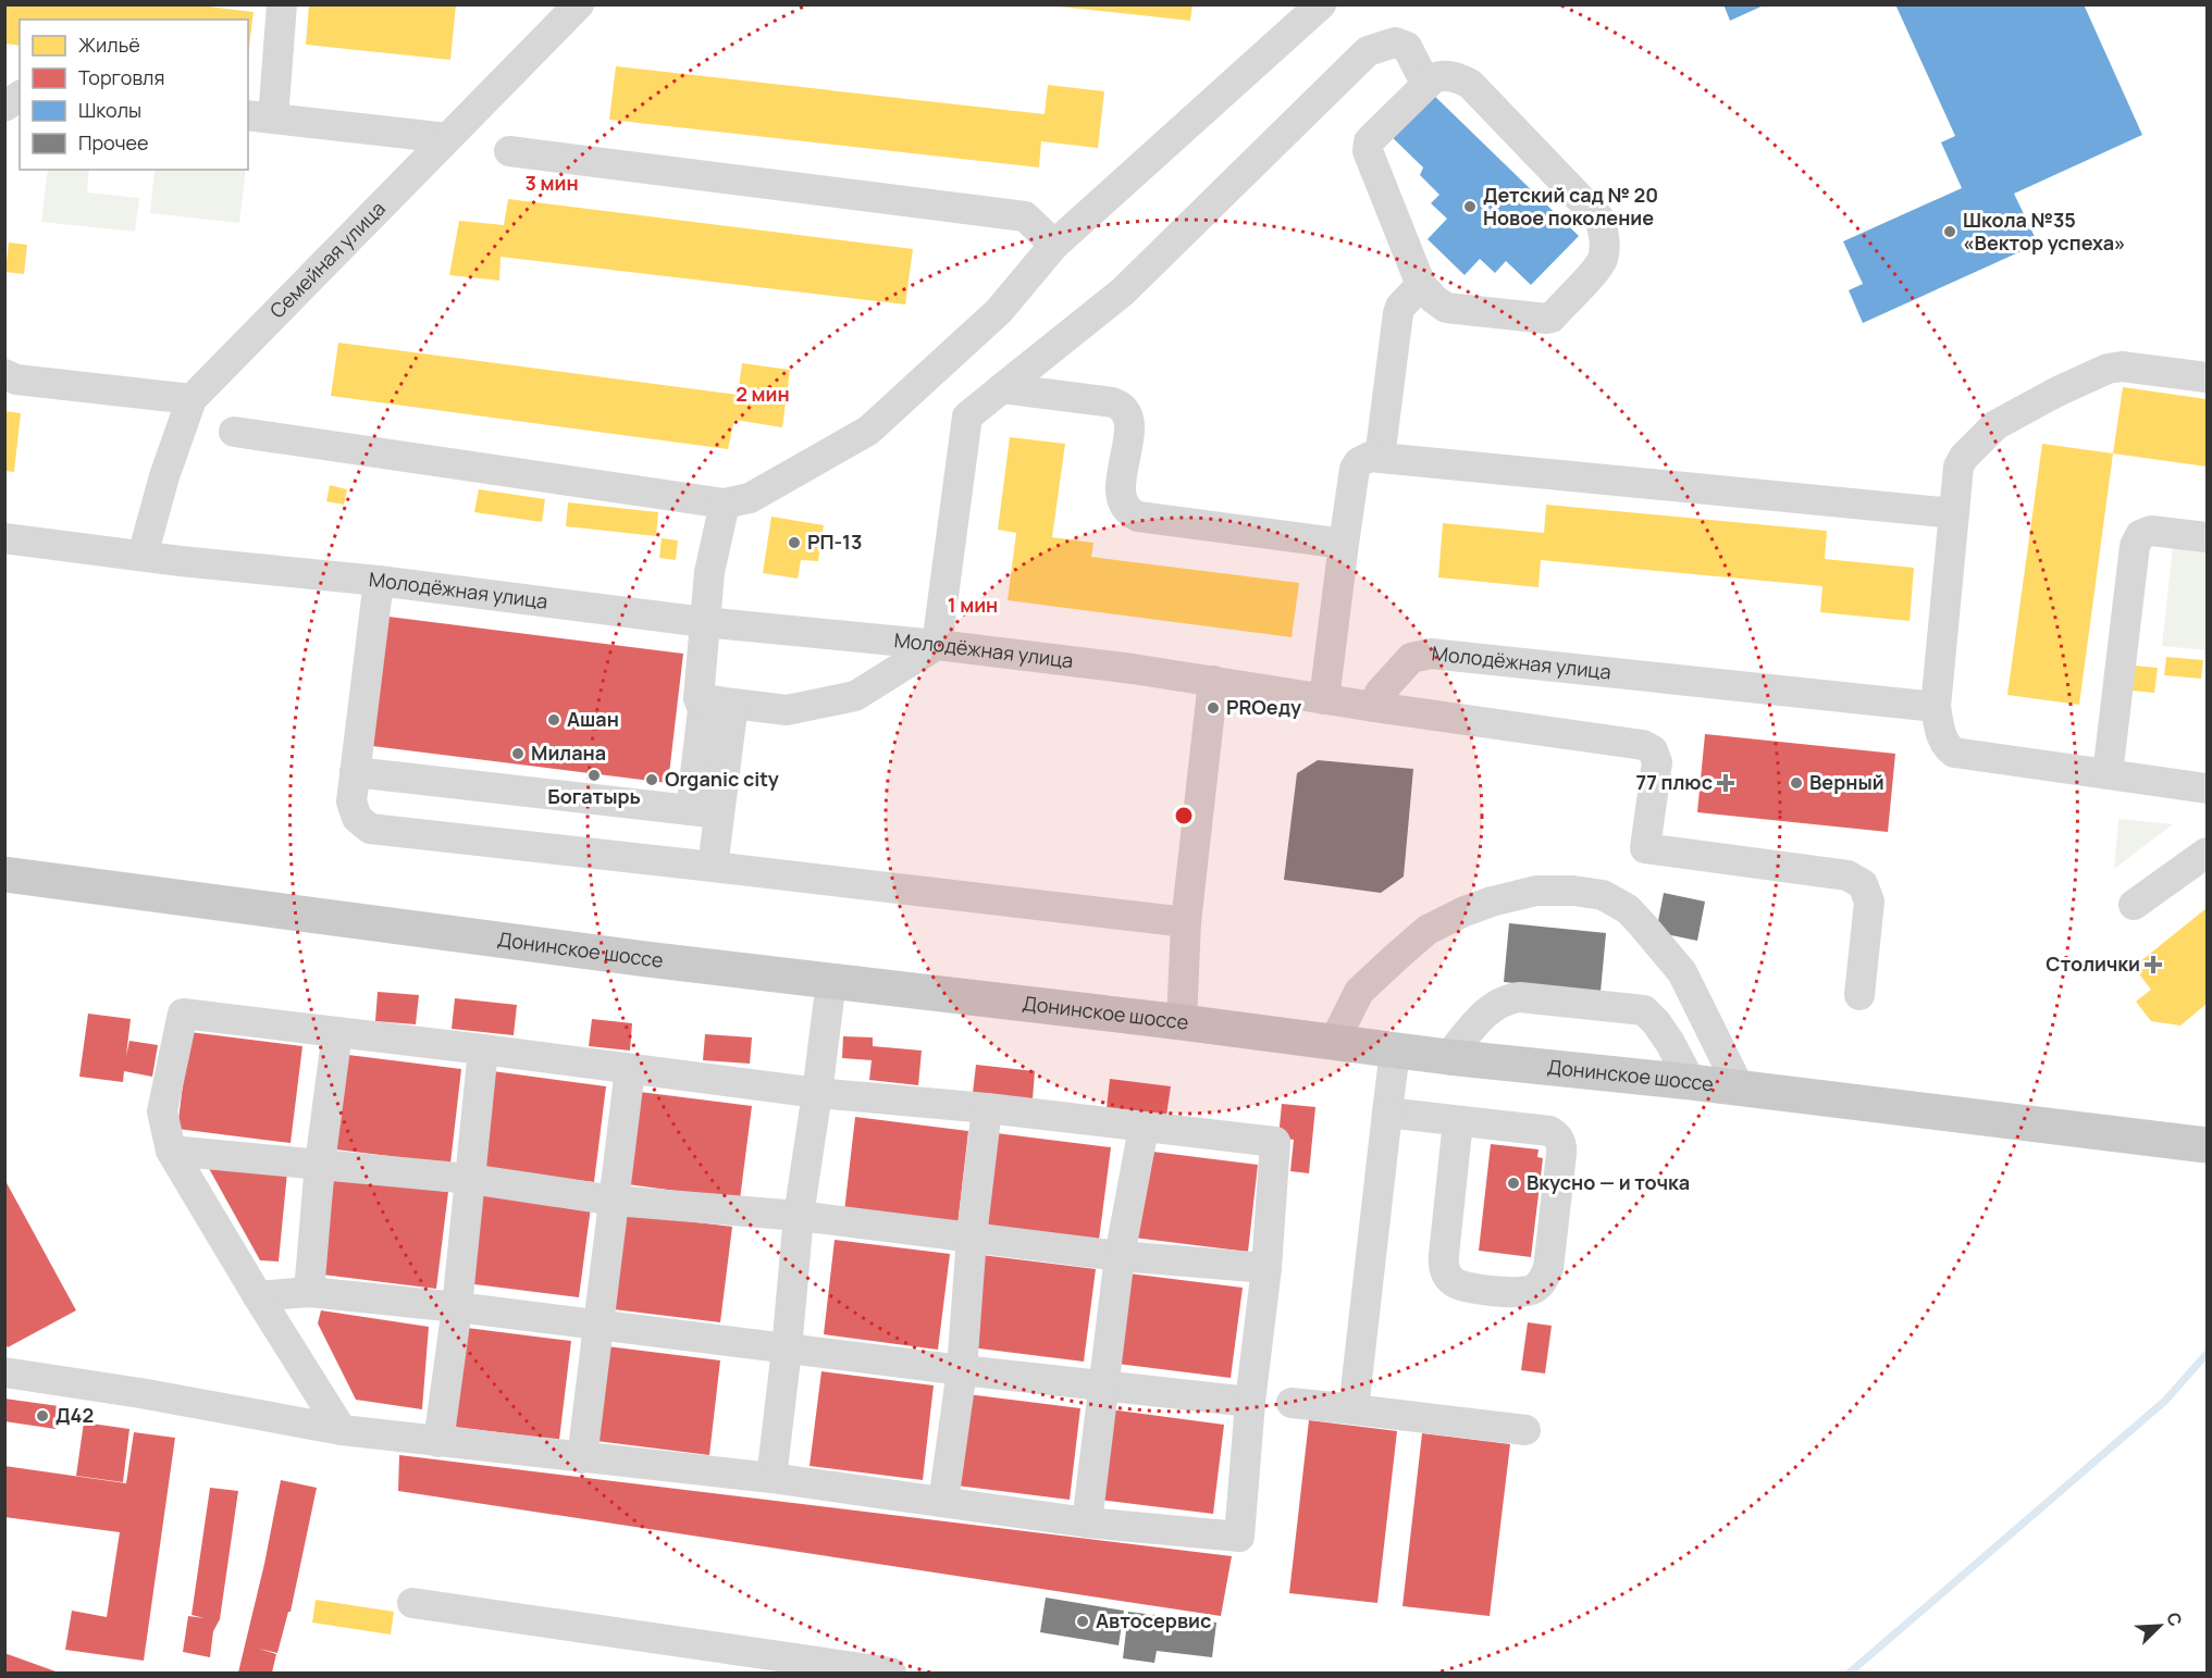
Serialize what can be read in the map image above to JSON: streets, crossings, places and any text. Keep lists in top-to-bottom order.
{
  "streets": {
    "main road": ["Донинское шоссе"],
    "street": ["Семейная улица", "Молодёжная улица"]
  },
  "crossings": [
    ["Семейная улица", "Молодёжная улица"]
  ],
  "places": {
    "other": [
      "Детский сад № 20 Новое поколение",
      "Школа №35 «Вектор успеха»",
      "РП-13",
      "PROеду",
      "Ашан",
      "Милана",
      "Богатырь",
      "Organic city",
      "Верный",
      "Вкусно — и точка",
      "Д42",
      "Автосервис"
    ],
    "health": ["77 плюс", "Столички"]
  },
  "legend": [
    "Жильё",
    "Торговля",
    "Школы",
    "Прочее"
  ],
  "north": "top right",
  "rings": ["3 мин", "2 мин", "1 мин"]
}
